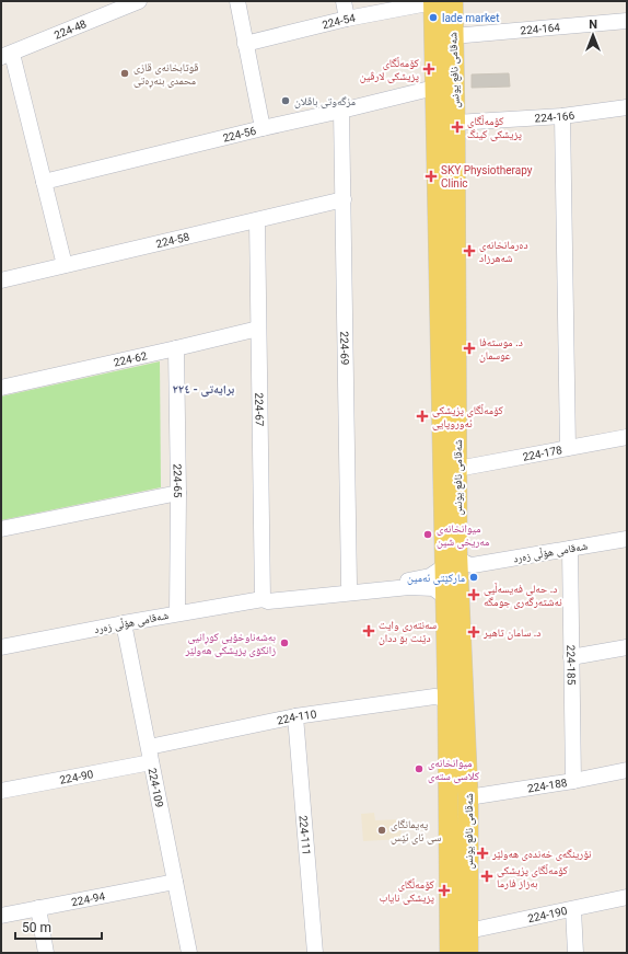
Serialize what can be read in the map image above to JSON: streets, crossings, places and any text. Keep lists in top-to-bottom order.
{
  "streets": {
    "main road": ["شەقامی نافع یونس"],
    "street": [
      "224-54",
      "224-164",
      "224-48",
      "224-166",
      "224-56",
      "224-58",
      "224-69",
      "224-62",
      "224-67",
      "224-178",
      "224-65",
      "شەقامی هۆڵی زەرد",
      "224-185",
      "224-110",
      "224-90",
      "224-188",
      "224-109",
      "224-111",
      "224-94",
      "224-190"
    ]
  },
  "crossings": [
    ["224-54", "شەقامی نافع یونس"],
    ["224-164", "شەقامی نافع یونس"],
    ["شەقامی نافع یونس", "224-166"],
    ["شەقامی نافع یونس", "224-56"],
    ["شەقامی نافع یونس", "224-178"],
    ["شەقامی نافع یونس", "شەقامی هۆڵی زەرد"],
    ["شەقامی نافع یونس", "224-110"],
    ["شەقامی نافع یونس", "224-188"],
    ["شەقامی نافع یونس", "224-190"],
    ["224-56", "224-69"],
    ["224-58", "224-69"],
    ["224-58", "224-67"],
    ["224-69", "شەقامی هۆڵی زەرد"],
    ["224-62", "224-67"],
    ["224-62", "224-65"],
    ["224-67", "شەقامی هۆڵی زەرد"],
    ["224-65", "شەقامی هۆڵی زەرد"],
    ["شەقامی هۆڵی زەرد", "224-185"],
    ["شەقامی هۆڵی زەرد", "224-109"],
    ["224-185", "224-188"],
    ["224-110", "224-90"],
    ["224-110", "224-109"],
    ["224-110", "224-111"],
    ["224-90", "224-109"],
    ["224-109", "224-94"]
  ],
  "districts": ["برایەتی - ٢٢٤"],
  "places": {
    "other": [
      "lade market",
      "قوتابخانەی قازی محمدی بنەڕەتی",
      "مزگه‌وتی باقلان",
      "میوانخانەی مەریخی شین",
      "مارکێتی ئەمین",
      "بەشەناوخۆیی کوڕانیی زانکۆی پزیشکی هەولێر",
      "میوانخانەی کلاسی ستەی",
      "پەیمانگای سی ئای ئێس"
    ],
    "health": [
      "کۆمەڵگای پزیشکی لارڤین",
      "کۆمەڵگای پزیشکی کینگ",
      "SKY Physiotherapy Clinic",
      "دەرمانخانەی شەهرزاد",
      "د. موستەفا عوسمان",
      "کۆمەڵگای پزیشکی ئەوروپایی",
      "د. حەلی فەیسەڵیی نەشتەرگەری جومگە",
      "سەنتەری وایت دێنت بۆ ددان",
      "د. سامان تاهیر",
      "نۆرینگەی خەندەی هەولێر",
      "کۆمەڵگای پزیشکی بەزاز فارما",
      "کۆمەڵگای پزیشکی نایاب"
    ]
  },
  "scale_bar": "50 m",
  "north": "top"
}
